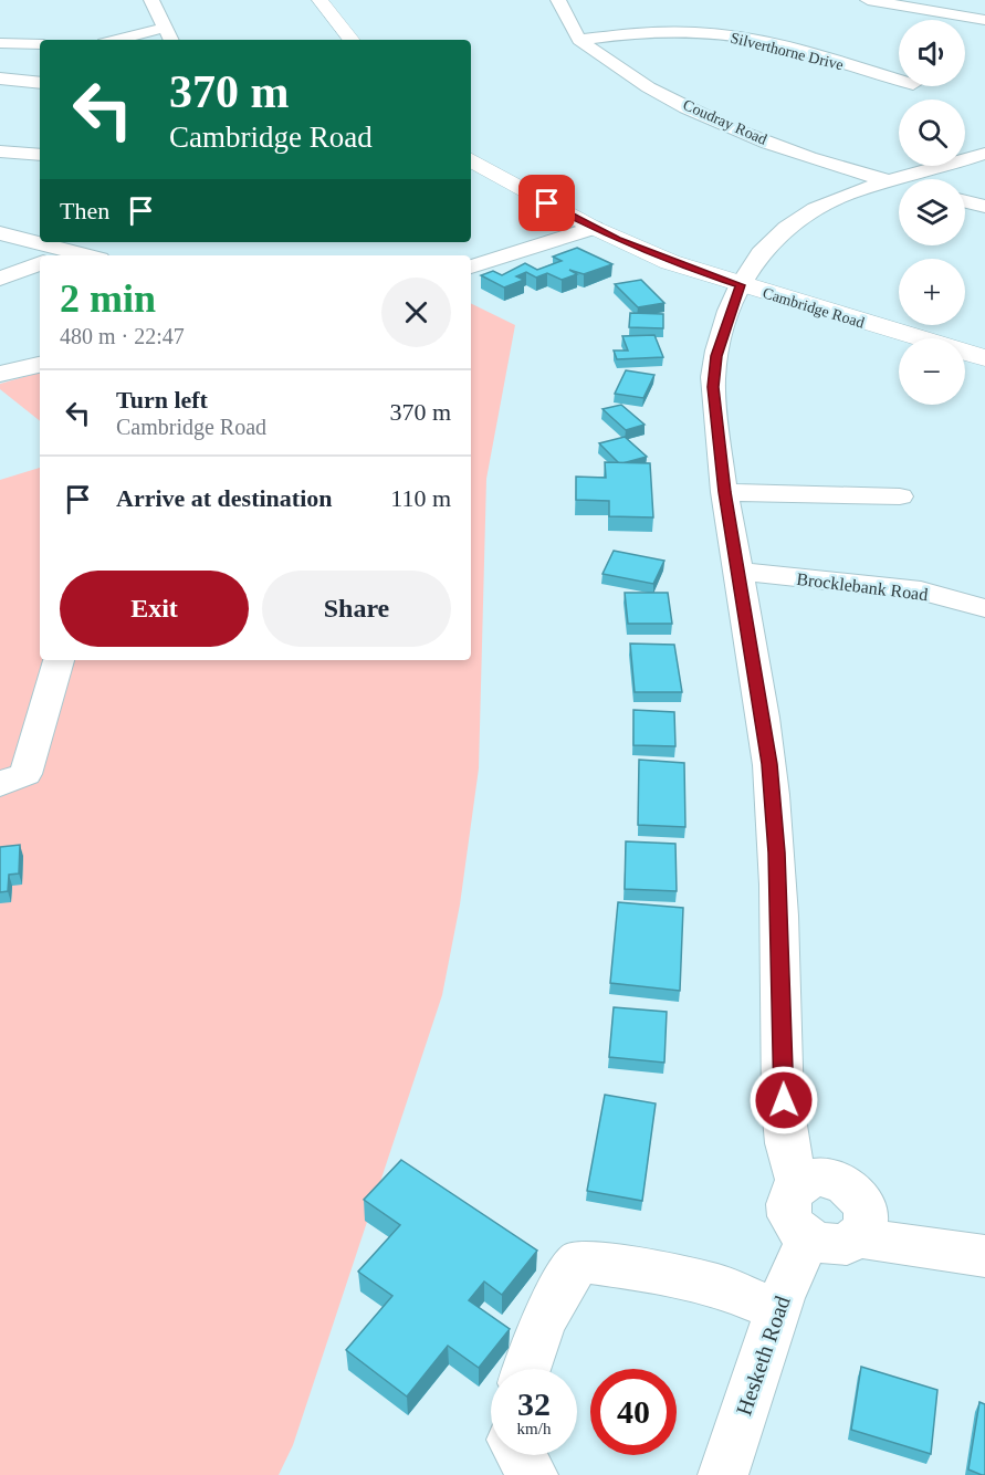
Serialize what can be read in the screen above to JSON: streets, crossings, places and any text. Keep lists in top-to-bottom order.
{
  "streets": {
    "highway": ["Cambridge Road"],
    "street": [
      "Silverthorne Drive",
      "Coudray Road",
      "Brocklebank Road",
      "Hesketh Road"
    ]
  },
  "crossings": [
    ["Silverthorne Drive", "Coudray Road"]
  ],
  "page": {
    "map_buttons": ["+", "−"],
    "turn": ["370 m", "Cambridge Road"],
    "then": "Then",
    "heading": ["2 min", "480 m · 22:47"],
    "list": [
      {
        "name": "Turn left",
        "note": "Cambridge Road",
        "value": "370 m"
      },
      {
        "name": "Arrive at destination",
        "value": "110 m"
      }
    ],
    "buttons": ["Exit", "Share"],
    "speed": "32 km/h",
    "limit": "40"
  }
}
